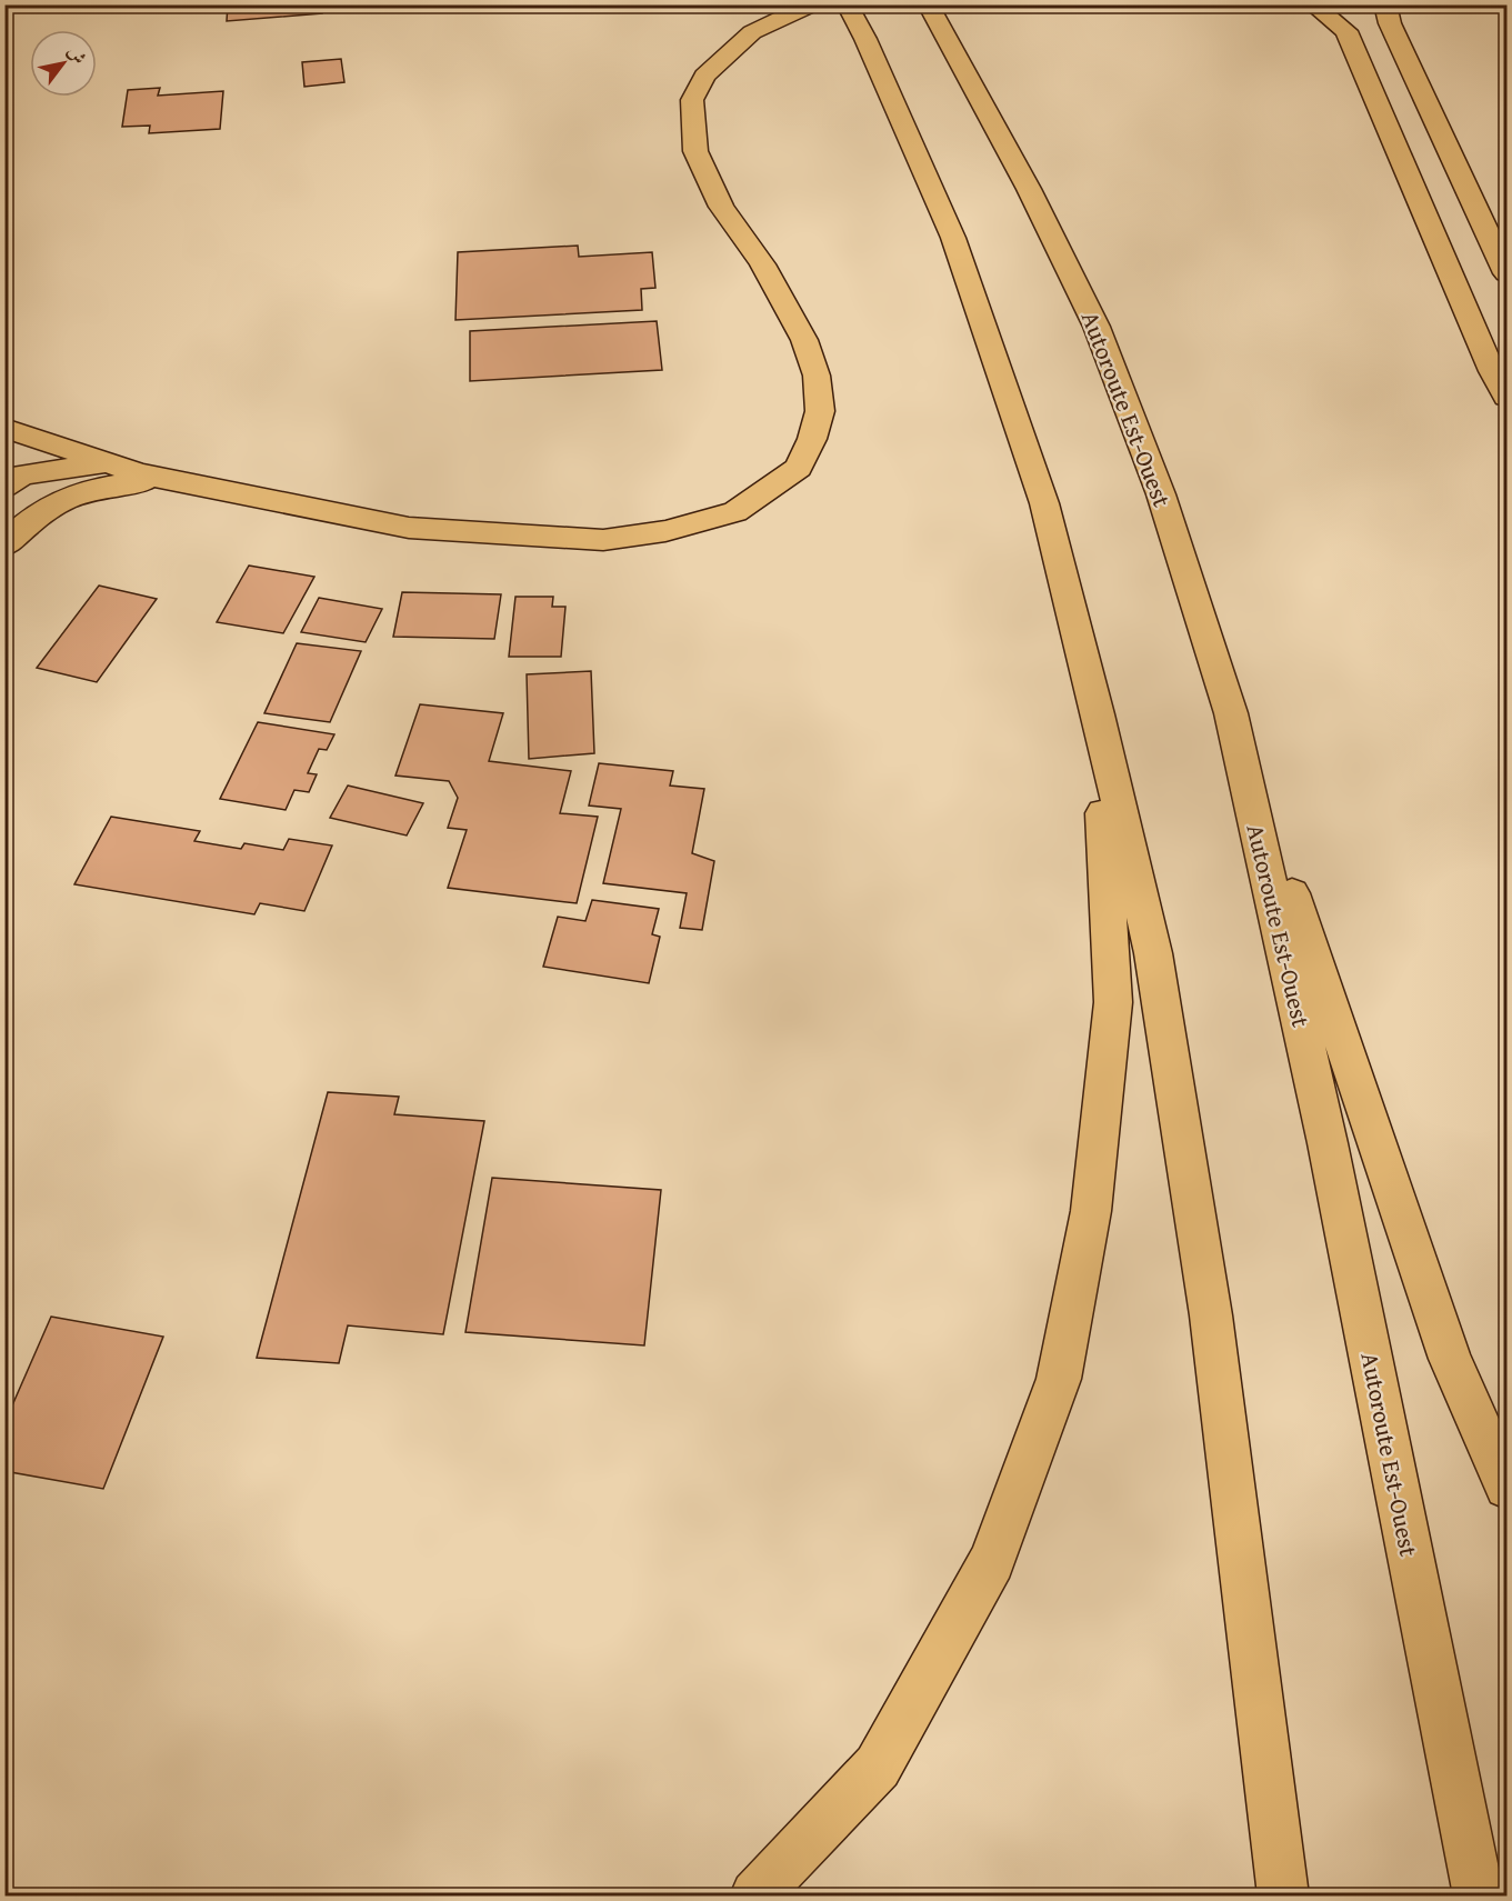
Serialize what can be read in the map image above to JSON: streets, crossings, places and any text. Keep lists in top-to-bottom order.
{
  "streets": {
    "main road": ["Autoroute Est-Ouest"]
  },
  "north": "top right"
}
